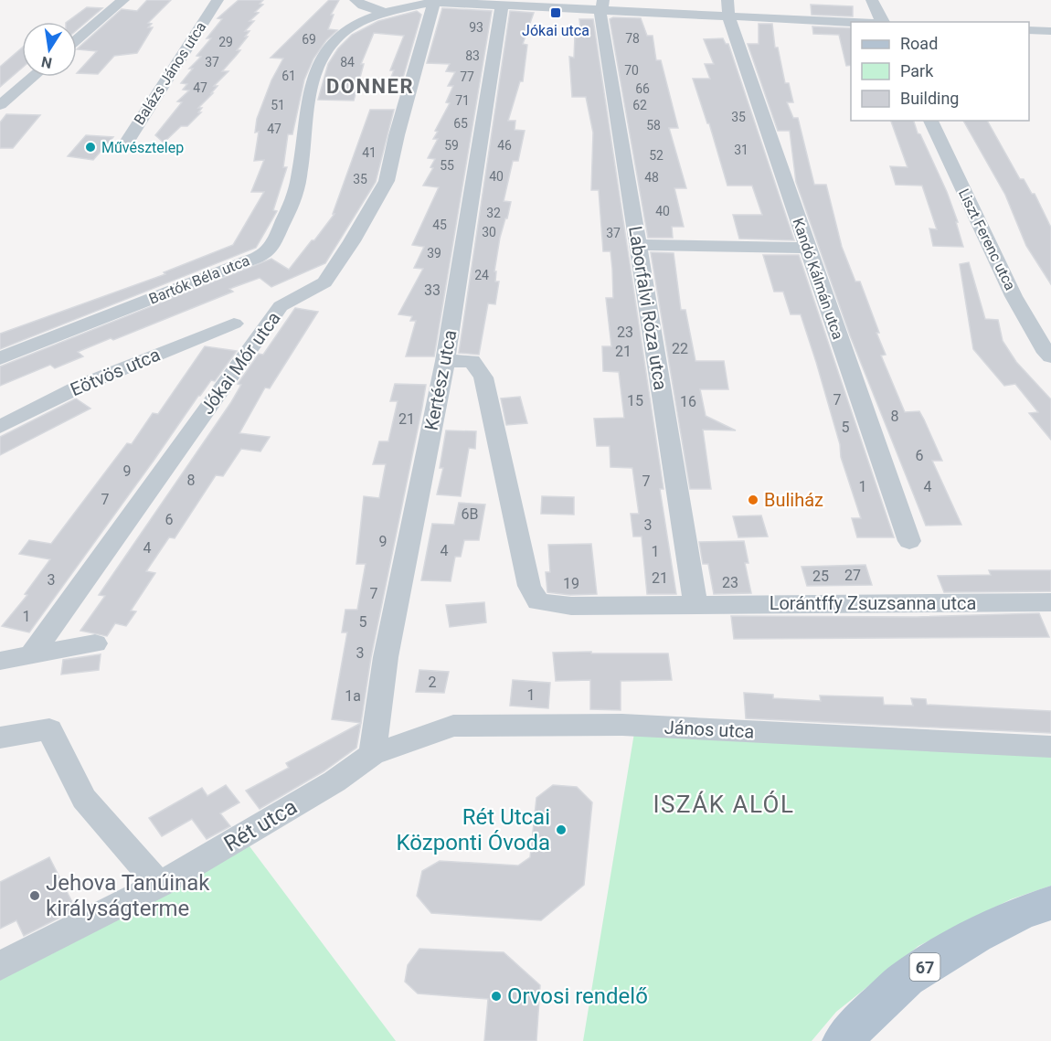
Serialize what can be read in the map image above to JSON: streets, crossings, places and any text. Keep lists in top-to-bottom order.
{
  "streets": {
    "main road": ["67"],
    "street": [
      "Balázs János utca",
      "Liszt Ferenc utca",
      "Kandó Kálmán utca",
      "Bartók Béla utca",
      "Laborfalvi Róza utca",
      "Jókai Mór utca",
      "Eötvös utca",
      "Kertész utca",
      "Lorántffy Zsuzsanna utca",
      "János utca",
      "Rét utca"
    ]
  },
  "crossings": [
    ["Kandó Kálmán utca", "Bartók Béla utca"],
    ["Bartók Béla utca", "Laborfalvi Róza utca"],
    ["Bartók Béla utca", "Jókai Mór utca"],
    ["Bartók Béla utca", "Kertész utca"],
    ["Laborfalvi Róza utca", "Lorántffy Zsuzsanna utca"],
    ["Kertész utca", "Lorántffy Zsuzsanna utca"],
    ["Kertész utca", "János utca"],
    ["Kertész utca", "Rét utca"],
    ["János utca", "Rét utca"]
  ],
  "districts": ["DONNER", "ISZÁK ALÓL"],
  "places": {
    "transit": ["Jókai utca"],
    "other": [
      "Művésztelep",
      "Buliház",
      "Rét Utcai Központi Óvoda",
      "Jehova Tanúinak királyságterme",
      "Orvosi rendelő"
    ]
  },
  "house_numbers": [
    "93",
    "78",
    "69",
    "29",
    "83",
    "37",
    "84",
    "70",
    "61",
    "77",
    "47",
    "66",
    "71",
    "51",
    "62",
    "35",
    "65",
    "58",
    "47",
    "59",
    "46",
    "31",
    "41",
    "52",
    "55",
    "40",
    "48",
    "35",
    "40",
    "32",
    "45",
    "30",
    "37",
    "39",
    "24",
    "33",
    "23",
    "22",
    "21",
    "7",
    "15",
    "16",
    "8",
    "21",
    "5",
    "6",
    "9",
    "8",
    "7",
    "1",
    "4",
    "7",
    "6B",
    "6",
    "3",
    "9",
    "4",
    "4",
    "1",
    "27",
    "25",
    "21",
    "3",
    "23",
    "19",
    "7",
    "1",
    "5",
    "3",
    "2",
    "1",
    "1a"
  ],
  "legend": ["Road", "Park", "Building"],
  "north": "bottom"
}
